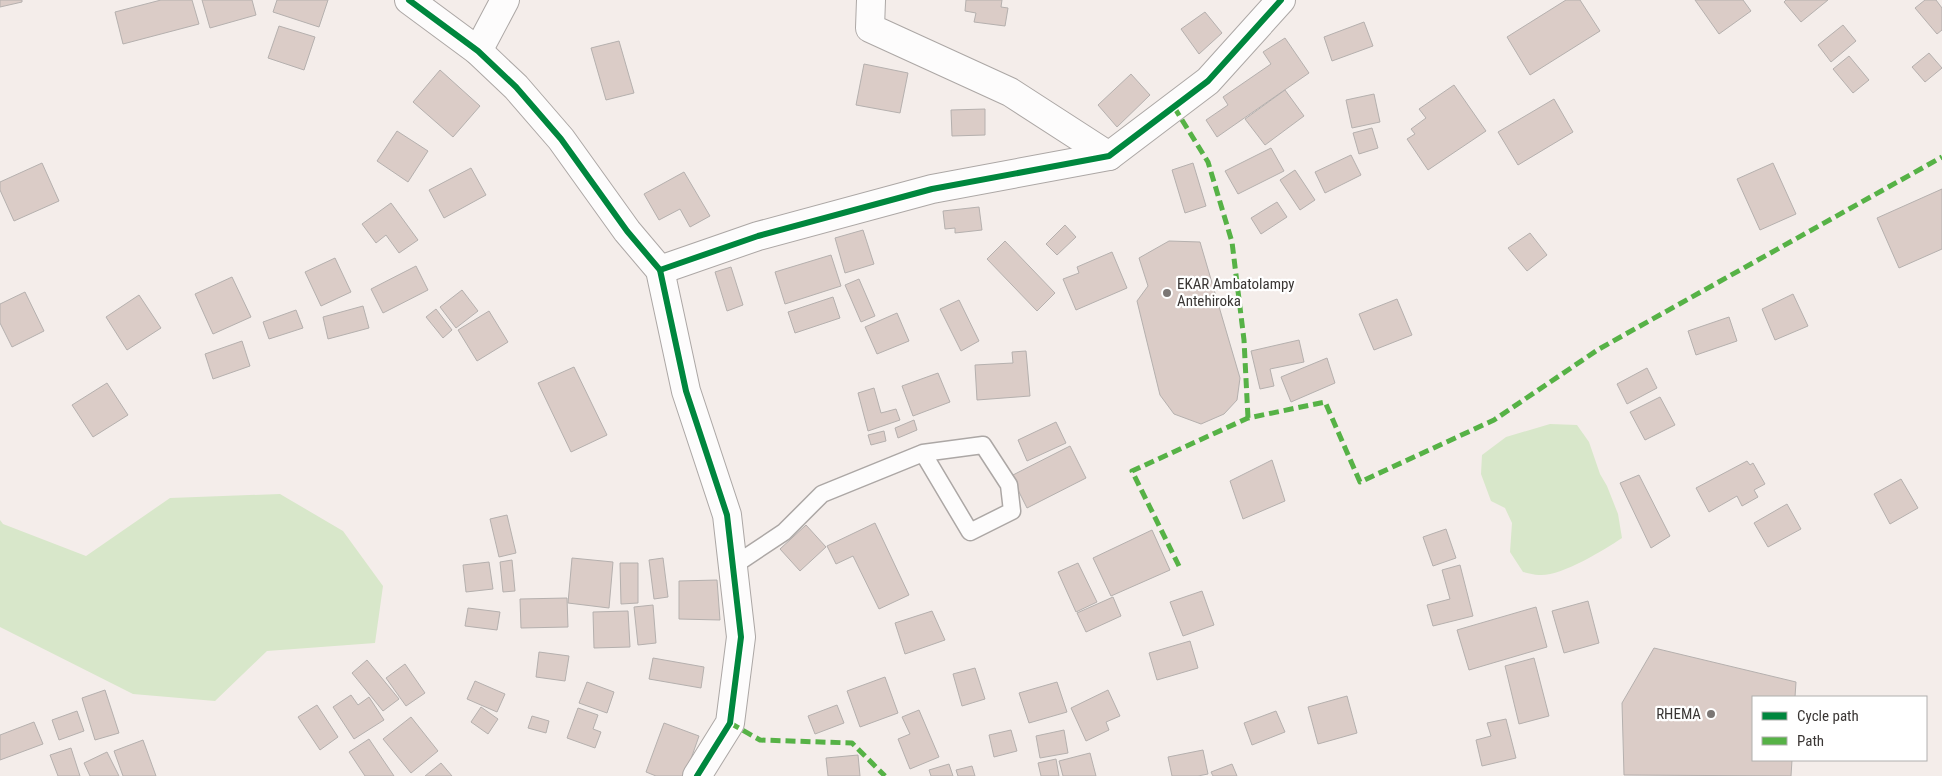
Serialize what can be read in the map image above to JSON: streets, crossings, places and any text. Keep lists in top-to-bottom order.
{
  "places": ["EKAR Ambatolampy Antehiroka", "RHEMA"],
  "legend": ["Cycle path", "Path"]
}
